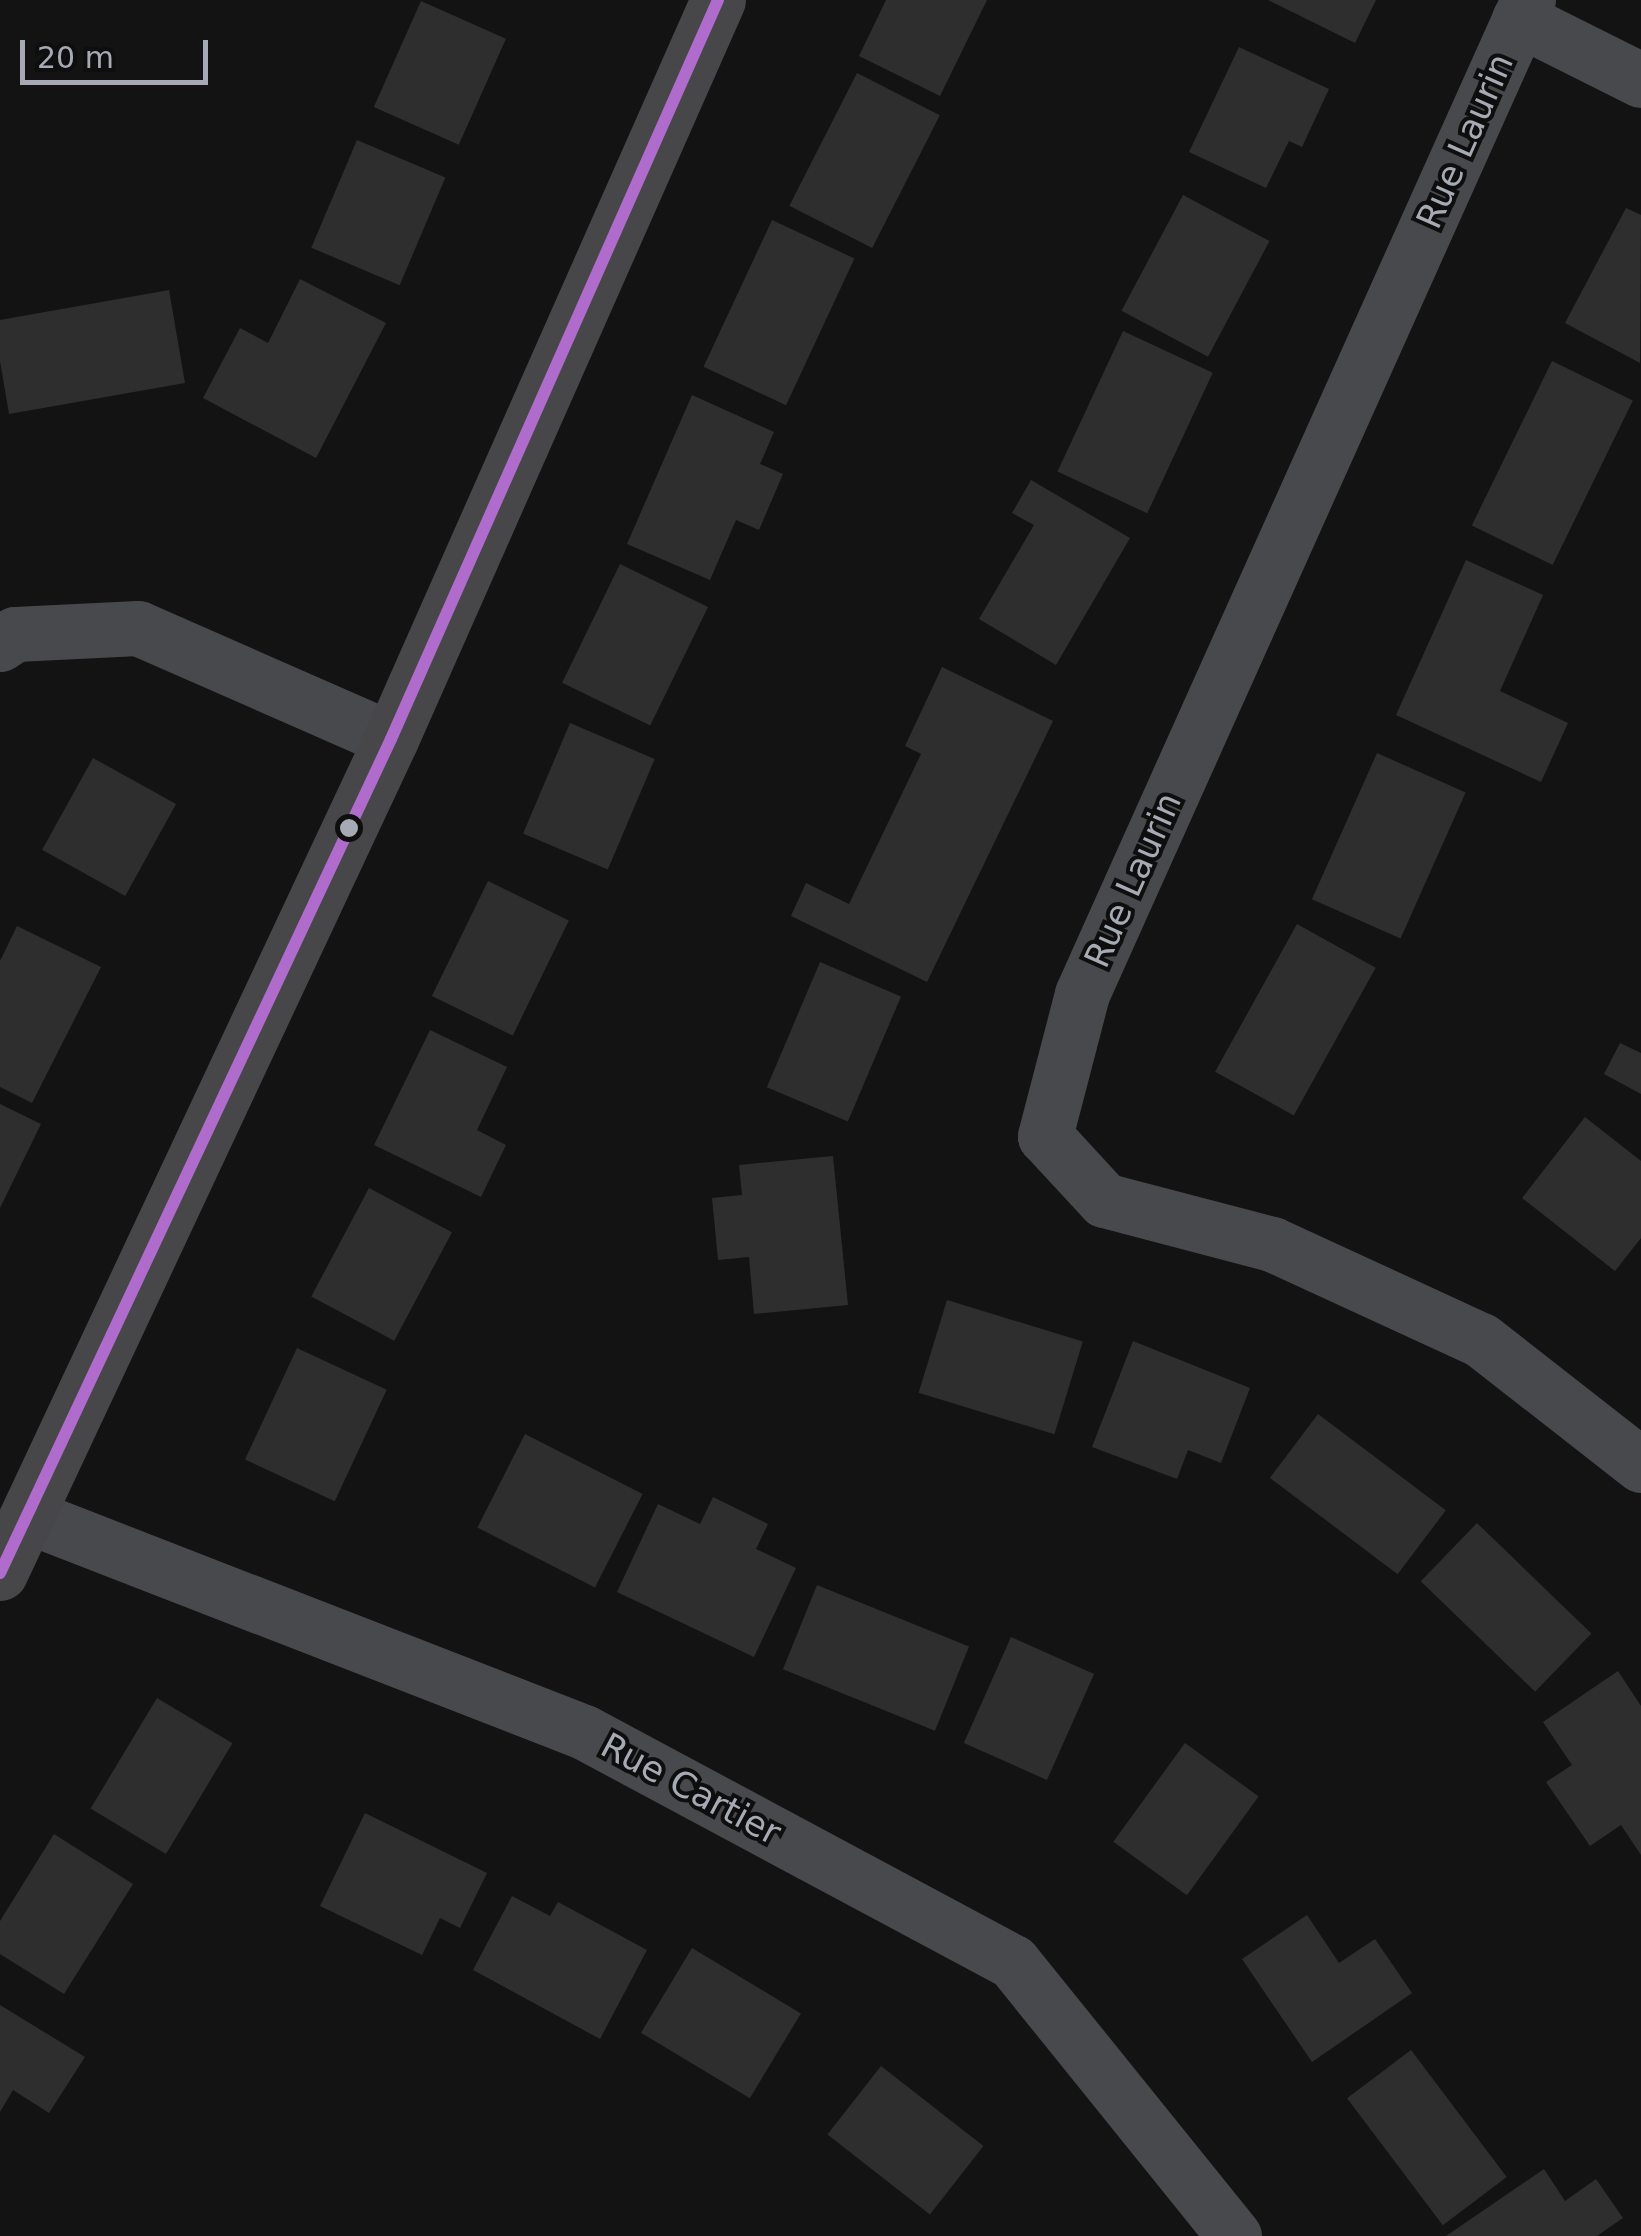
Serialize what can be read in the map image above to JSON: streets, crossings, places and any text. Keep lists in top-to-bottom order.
{
  "streets": {
    "street": ["Rue Laurin", "Rue Cartier"]
  },
  "scale_bar": "20 m"
}
